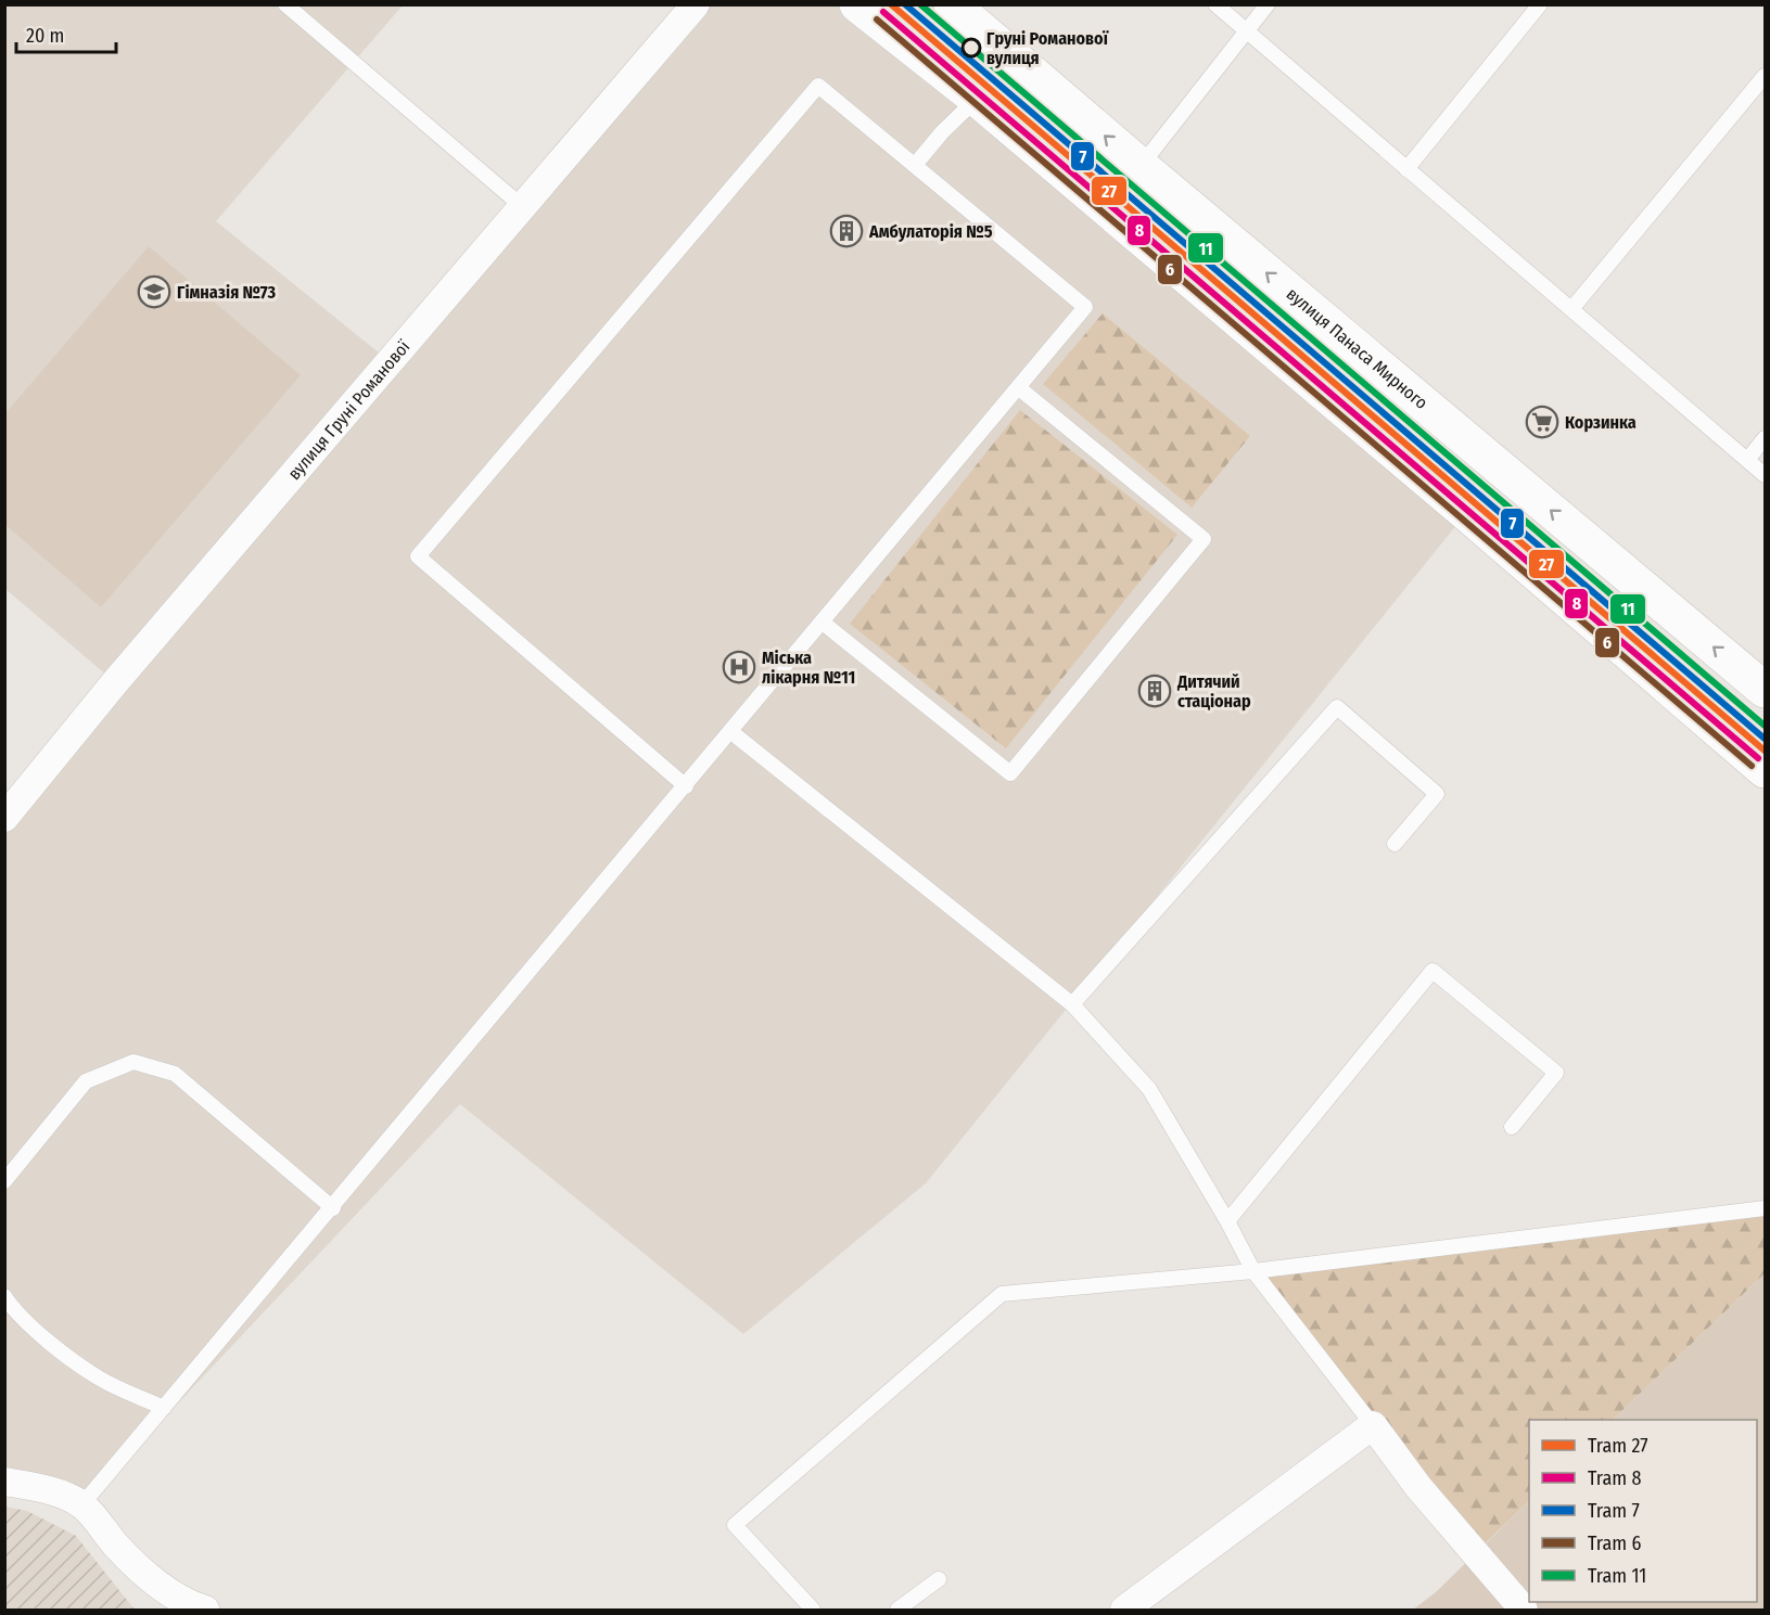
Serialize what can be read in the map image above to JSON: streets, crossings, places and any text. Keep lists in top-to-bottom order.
{
  "streets": {
    "main road": ["вулиця Панаса Мирного"],
    "street": ["вулиця Груні Романової"]
  },
  "places": {
    "other": ["Груні Романової вулиця"],
    "building": ["Амбулаторія №5", "Дитячий стаціонар"],
    "school or university": ["Гімназія №73"],
    "supermarket": ["Корзинка"],
    "hospital": ["Міська лікарня №11"]
  },
  "lines": [
    "tram line 27",
    "tram line 7",
    "tram line 11",
    "tram line 8",
    "tram line 6"
  ],
  "legend": [
    "Tram 27",
    "Tram 8",
    "Tram 7",
    "Tram 6",
    "Tram 11"
  ],
  "scale_bar": "20 m"
}
